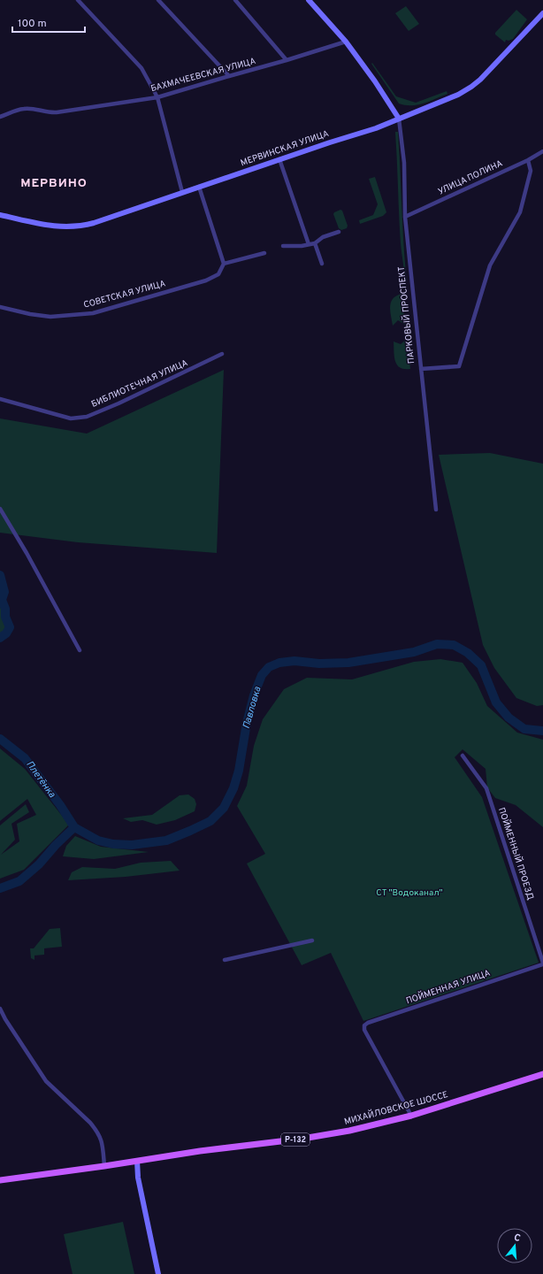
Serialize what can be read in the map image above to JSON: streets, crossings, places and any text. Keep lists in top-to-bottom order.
{
  "streets": {
    "main road": ["МИХАЙЛОВСКОЕ ШОССЕ", "Р-132"],
    "street": [
      "БАХМАЧЕЕВСКАЯ УЛИЦА",
      "МЕРВИНСКАЯ УЛИЦА",
      "УЛИЦА ПОЛИНА",
      "СОВЕТСКАЯ УЛИЦА",
      "ПАРКОВЫЙ ПРОСПЕКТ",
      "БИБЛИОТЕЧНАЯ УЛИЦА",
      "ПОЙМЕННЫЙ ПРОЕЗД",
      "ПОЙМЕННАЯ УЛИЦА"
    ]
  },
  "crossings": [
    ["МЕРВИНСКАЯ УЛИЦА", "ПАРКОВЫЙ ПРОСПЕКТ"],
    ["УЛИЦА ПОЛИНА", "ПАРКОВЫЙ ПРОСПЕКТ"],
    ["ПОЙМЕННЫЙ ПРОЕЗД", "ПОЙМЕННАЯ УЛИЦА"],
    ["ПОЙМЕННАЯ УЛИЦА", "МИХАЙЛОВСКОЕ ШОССЕ"]
  ],
  "districts": ["МЕРВИНО"],
  "water": ["Павловка", "Плетёнка"],
  "parks": ["СТ \"Водоканал\""],
  "scale_bar": "100 m",
  "north": "top"
}
